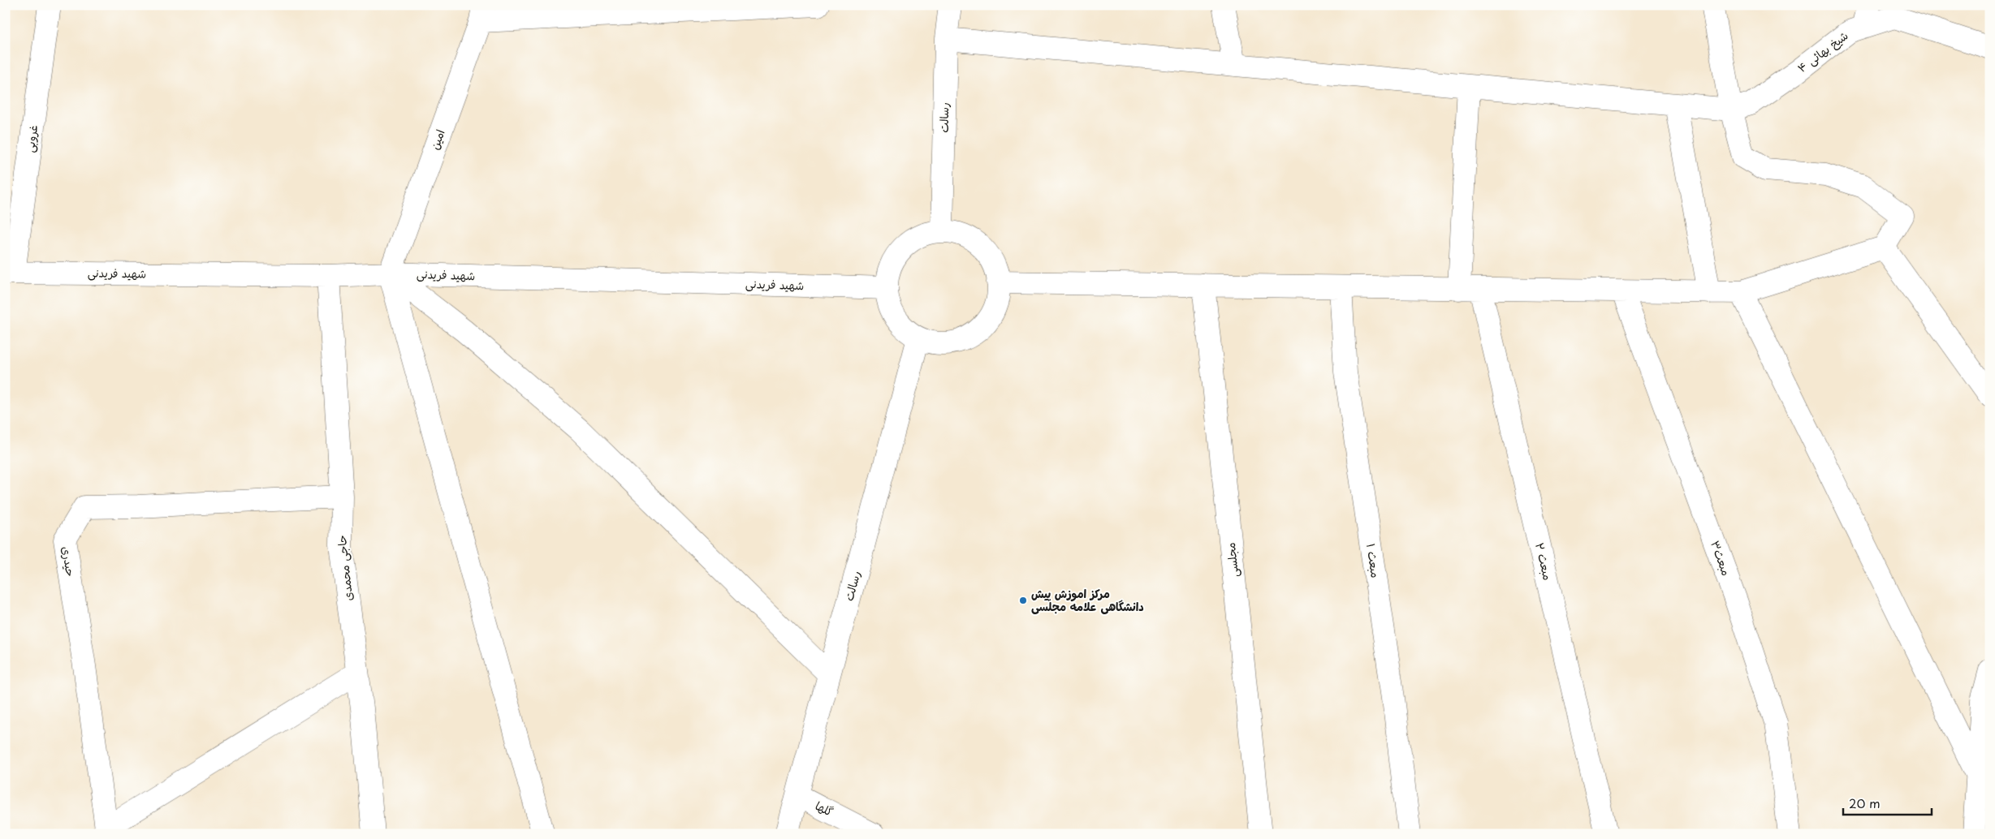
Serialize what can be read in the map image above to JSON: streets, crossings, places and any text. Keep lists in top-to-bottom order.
{
  "streets": {
    "street": [
      "شیخ بهائی ۴",
      "رسالت",
      "غروبی",
      "امین",
      "شهید فریدنی",
      "مبعث۳",
      "مجلسی",
      "مبعث ۱",
      "حیدری",
      "مبعث ۲",
      "حاجی محمدی",
      "گلها"
    ]
  },
  "crossings": [
    ["رسالت", "شهید فریدنی"],
    ["رسالت", "گلها"],
    ["غروبی", "شهید فریدنی"],
    ["امین", "شهید فریدنی"],
    ["شهید فریدنی", "حاجی محمدی"],
    ["حیدری", "حاجی محمدی"]
  ],
  "places": ["مرکز اموزش پیش دانشگاهی علامه مجلسی"],
  "scale_bar": "20 m"
}
